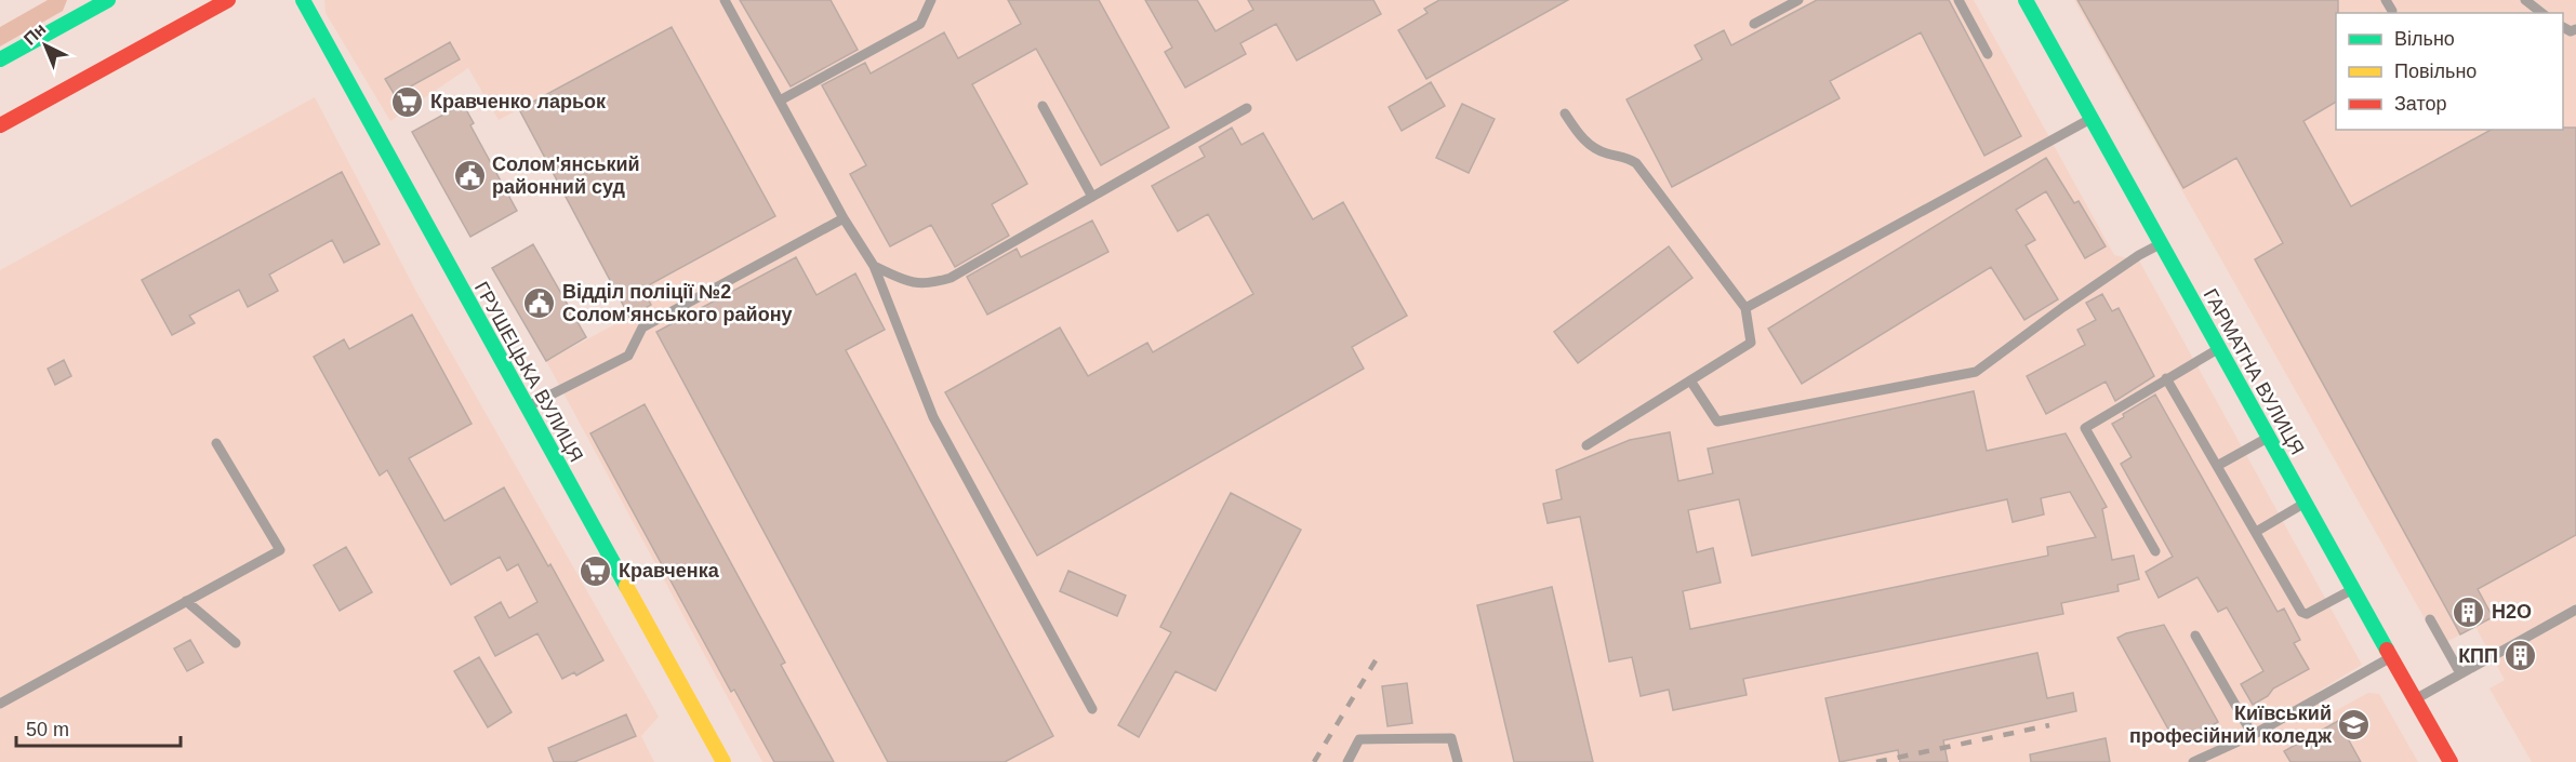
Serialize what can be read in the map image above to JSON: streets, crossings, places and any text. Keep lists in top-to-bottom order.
{
  "streets": {
    "street": ["ГРУШЕЦЬКА ВУЛИЦЯ", "ГАРМАТНА ВУЛИЦЯ"]
  },
  "places": {
    "supermarket": ["Кравченко ларьок", "Кравченка"],
    "public building": ["Солом'янський районний суд", "Відділ поліції №2 Солом'янського району"],
    "building": ["H2O", "КПП"],
    "school or university": ["Київський професійний коледж"]
  },
  "legend": ["Вільно", "Повільно", "Затор"],
  "scale_bar": "50 m",
  "north": "top left"
}
